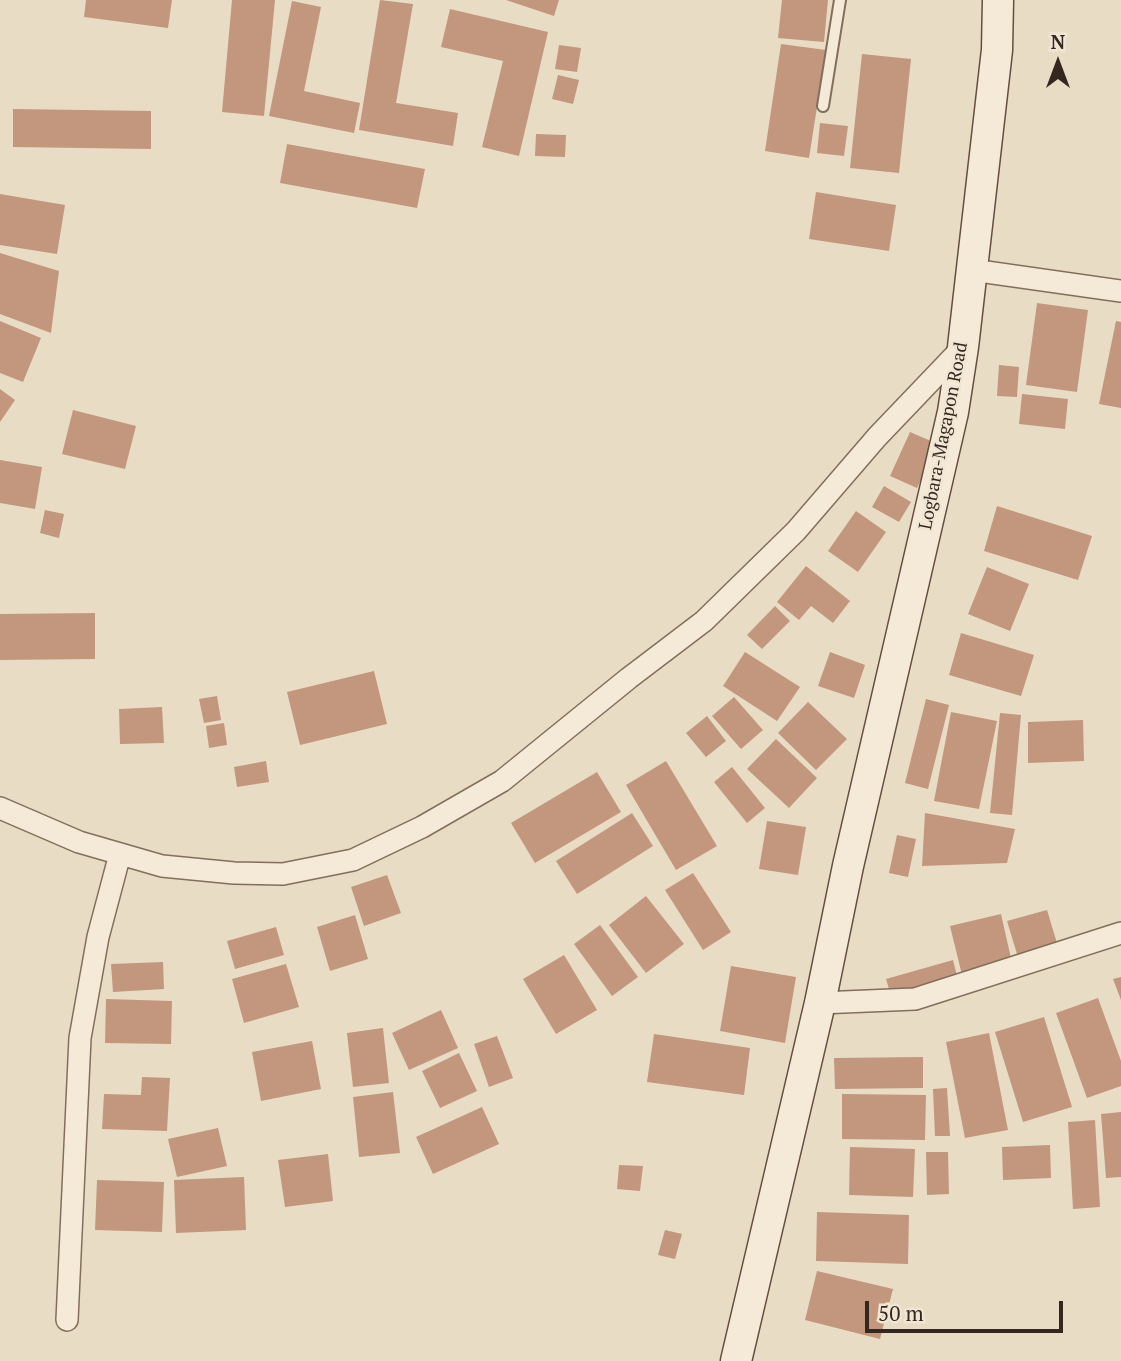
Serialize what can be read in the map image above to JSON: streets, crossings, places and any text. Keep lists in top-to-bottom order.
{
  "streets": {
    "street": ["Logbara-Magapon Road"]
  },
  "scale_bar": "50 m",
  "north": "top"
}
